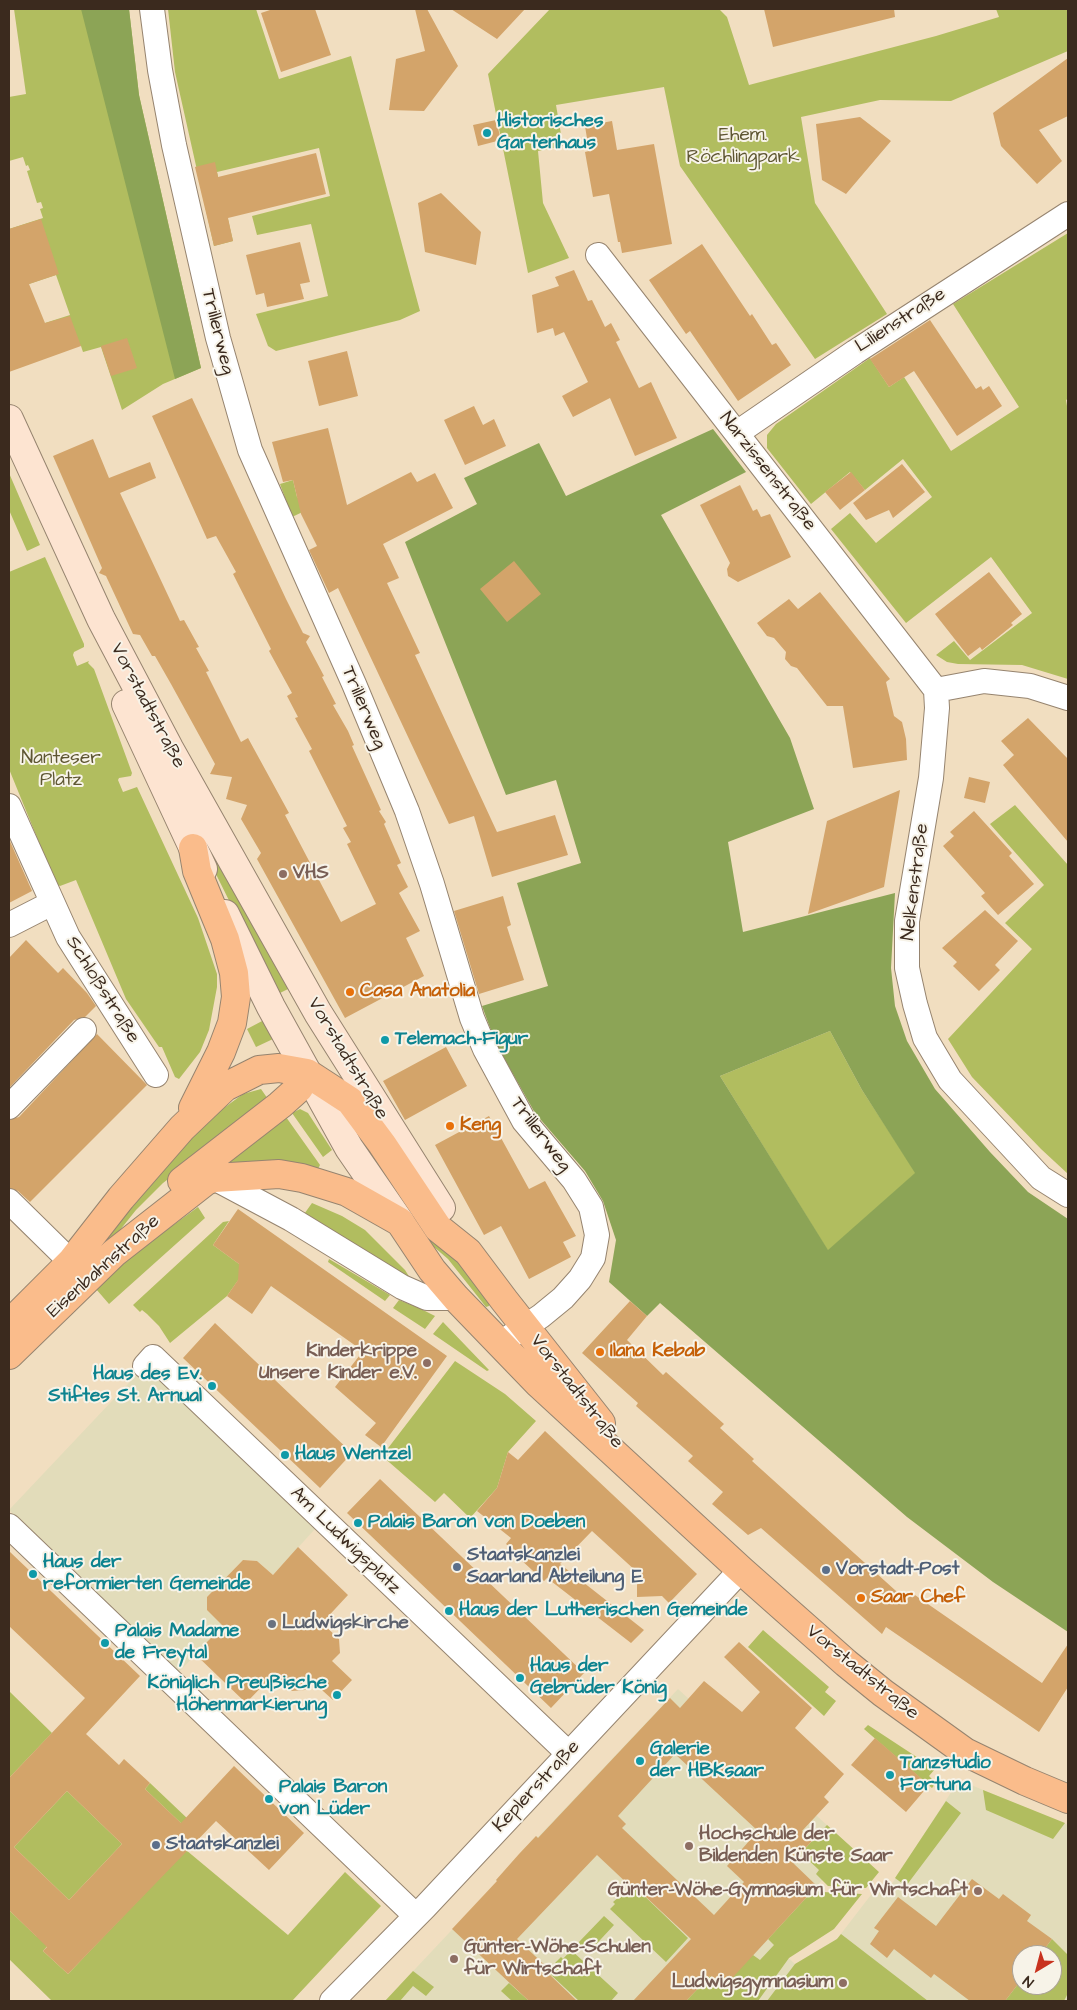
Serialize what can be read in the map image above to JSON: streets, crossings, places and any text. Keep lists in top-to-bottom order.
{
  "streets": {
    "main road": ["Vorstadtstraße", "Eisenbahnstraße"],
    "street": [
      "Lilienstraße",
      "Trillerweg",
      "Narzissenstraße",
      "Nelkenstraße",
      "Schloßstraße",
      "Am Ludwigsplatz",
      "Keplerstraße"
    ]
  },
  "crossings": [
    ["Lilienstraße", "Narzissenstraße"],
    ["Trillerweg", "Vorstadtstraße"],
    ["Narzissenstraße", "Nelkenstraße"],
    ["Vorstadtstraße", "Eisenbahnstraße"],
    ["Vorstadtstraße", "Keplerstraße"],
    ["Am Ludwigsplatz", "Keplerstraße"]
  ],
  "parks": ["Ehem. Röchlingpark", "Nanteser Platz"],
  "places": [
    "Historisches Gartenhaus",
    "VHS",
    "Casa Anatolia",
    "Telemach-Figur",
    "Keng",
    "Ilana Kebab",
    "Kinderkrippe Unsere Kinder e.V.",
    "Haus des Ev. Stiftes St. Arnual",
    "Haus Wentzel",
    "Palais Baron von Doeben",
    "Staatskanzlei Saarland Abteilung E",
    "Vorstadt-Post",
    "Haus der reformierten Gemeinde",
    "Saar Chef",
    "Haus der Lutherischen Gemeinde",
    "Ludwigskirche",
    "Palais Madame de Freytal",
    "Haus der Gebrüder König",
    "Königlich Preußische Höhenmarkierung",
    "Galerie der HBKsaar",
    "Tanzstudio Fortuna",
    "Palais Baron von Lüder",
    "Staatskanzlei",
    "Hochschule der Bildenden Künste Saar",
    "Günter-Wöhe-Gymnasium für Wirtschaft",
    "Günter-Wöhe-Schulen für Wirtschaft",
    "Ludwigsgymnasium"
  ],
  "north": "bottom left"
}
